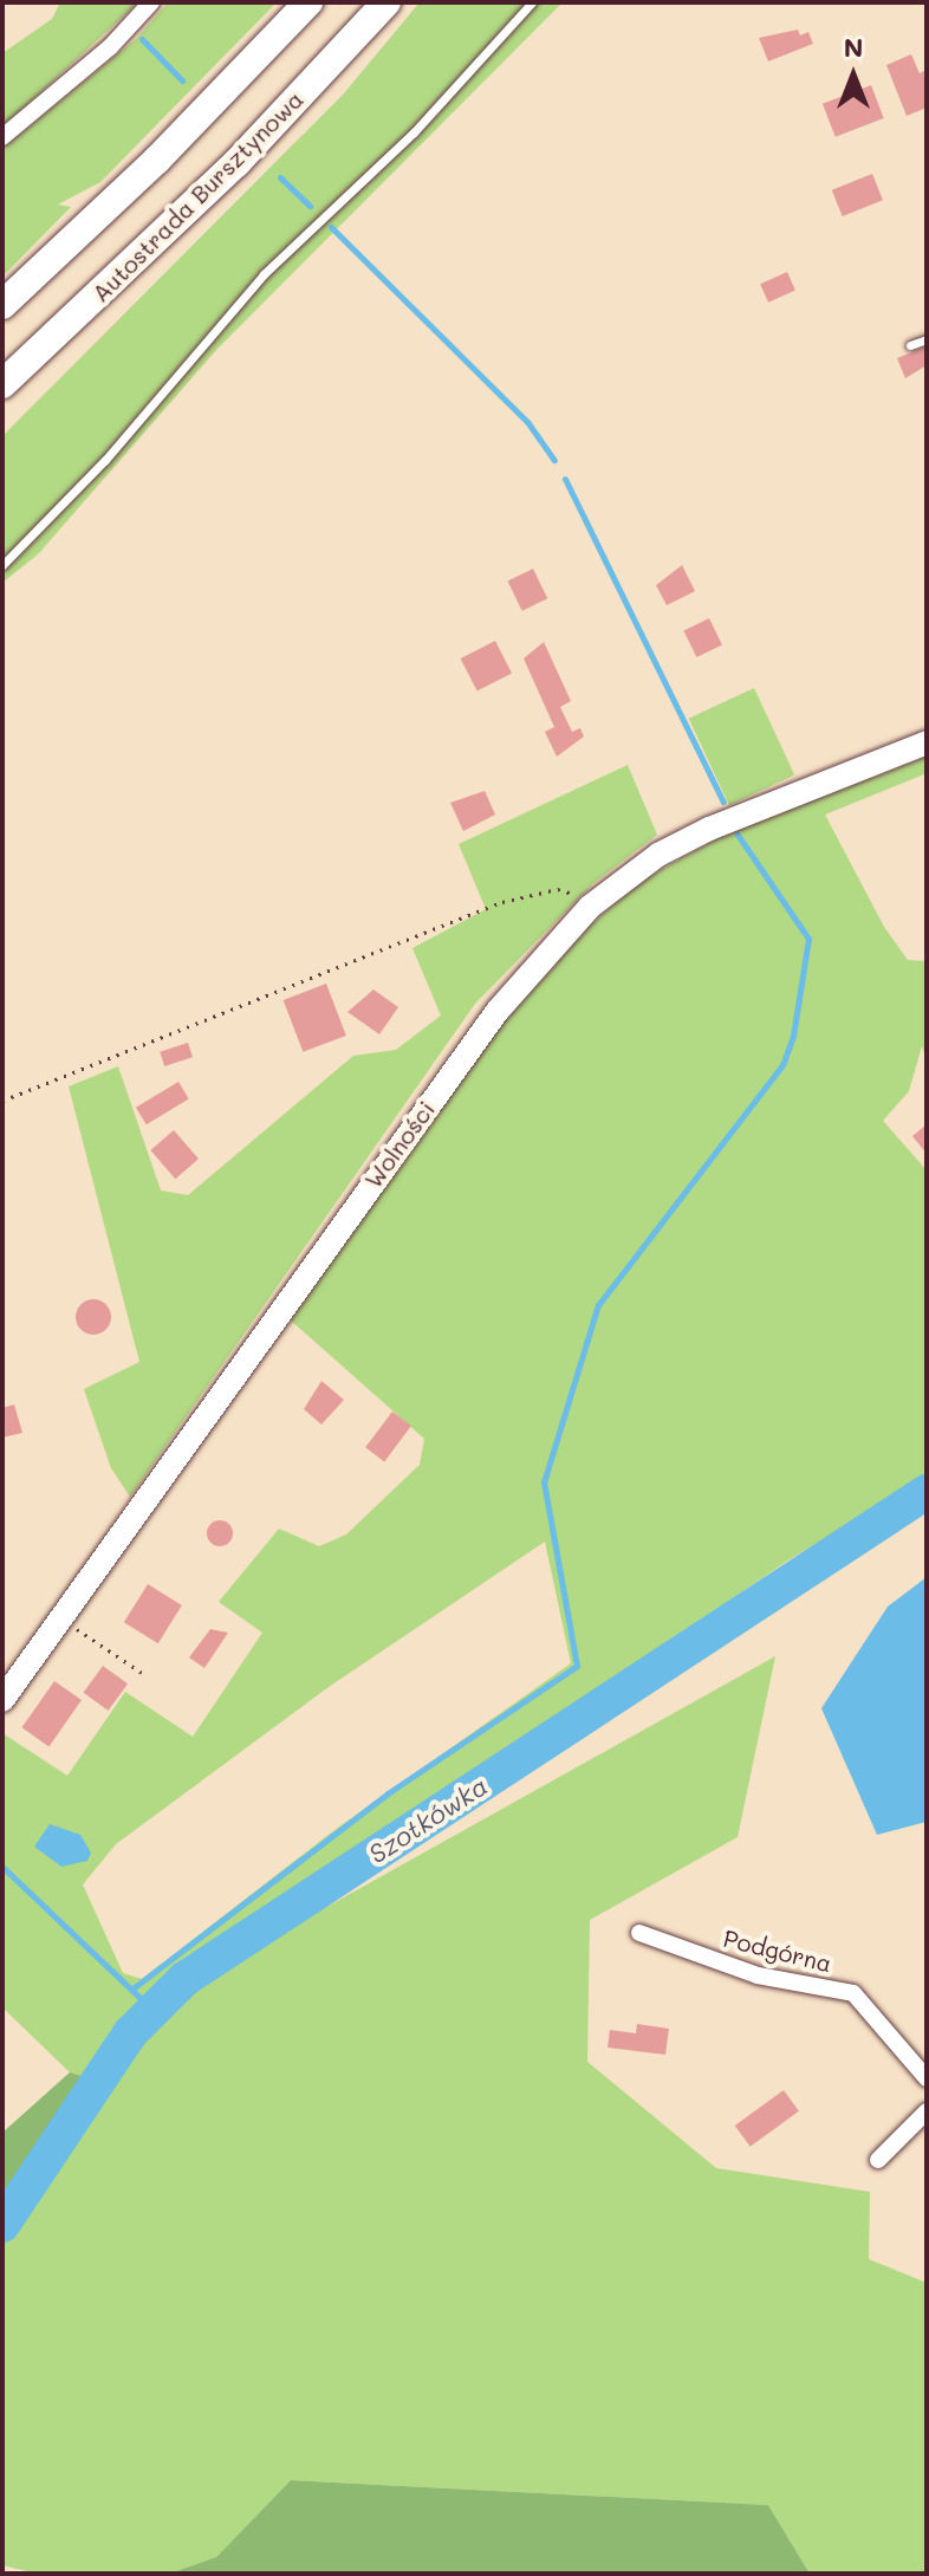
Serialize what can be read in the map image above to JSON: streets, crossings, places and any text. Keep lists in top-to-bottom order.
{
  "streets": {
    "highway": ["Autostrada Bursztynowa"],
    "main road": ["Wolności"],
    "street": ["Podgórna"]
  },
  "water": ["Szotkówka"],
  "north": "top"
}
